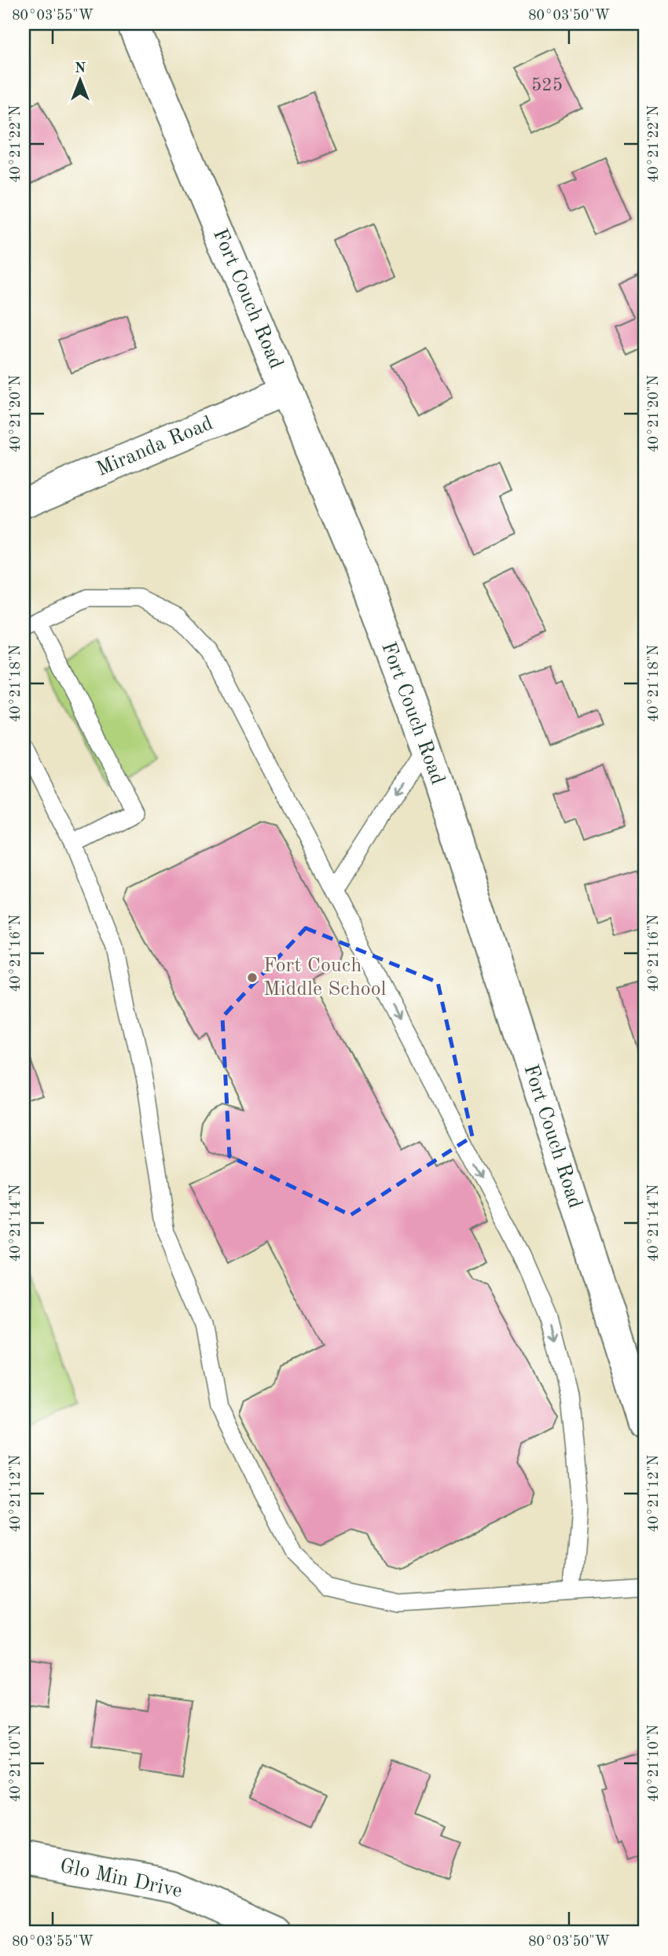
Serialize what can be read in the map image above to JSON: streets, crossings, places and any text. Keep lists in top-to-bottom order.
{
  "streets": {
    "street": ["Fort Couch Road", "Miranda Road", "Glo Min Drive"]
  },
  "crossings": [
    ["Fort Couch Road", "Miranda Road"]
  ],
  "places": ["Fort Couch Middle School"],
  "house_numbers": ["525"],
  "north": "top",
  "coordinates": [
    "80°03'55\"W",
    "80°03'50\"W",
    "40°21'22\"N",
    "40°21'20\"N",
    "40°21'18\"N",
    "40°21'16\"N",
    "40°21'14\"N",
    "40°21'12\"N",
    "40°21'10\"N"
  ]
}
